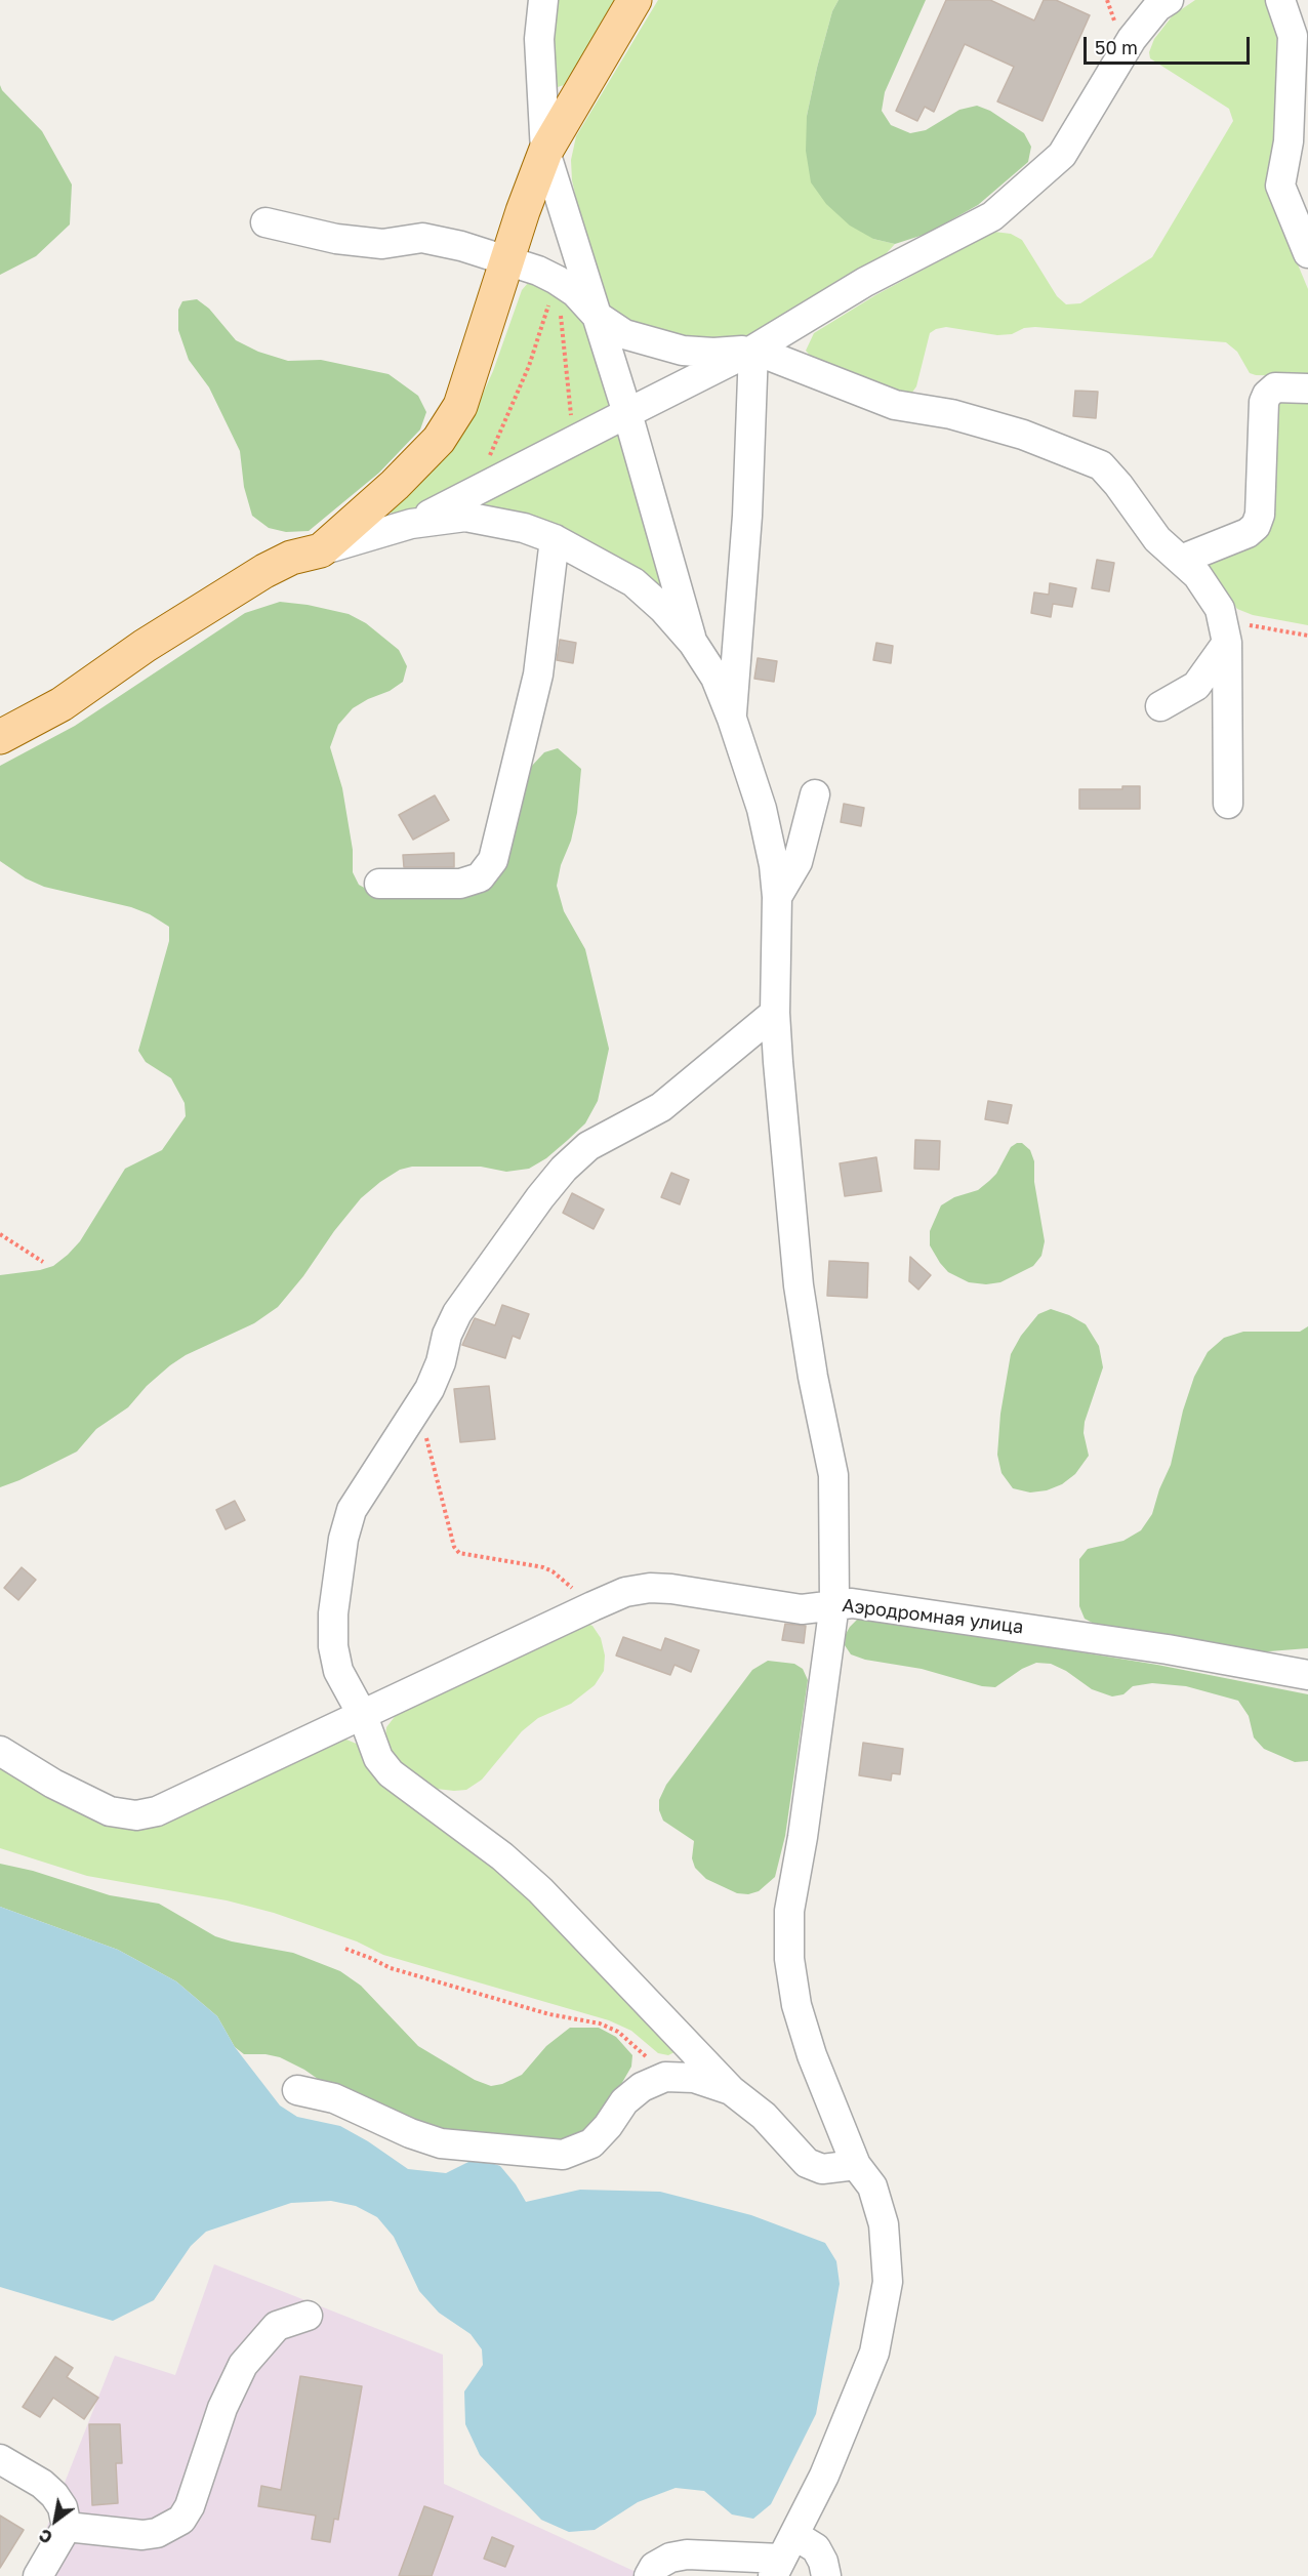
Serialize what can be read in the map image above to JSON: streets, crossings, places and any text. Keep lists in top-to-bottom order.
{
  "streets": {
    "street": ["Аэродромная улица"]
  },
  "scale_bar": "50 m",
  "north": "bottom left"
}
